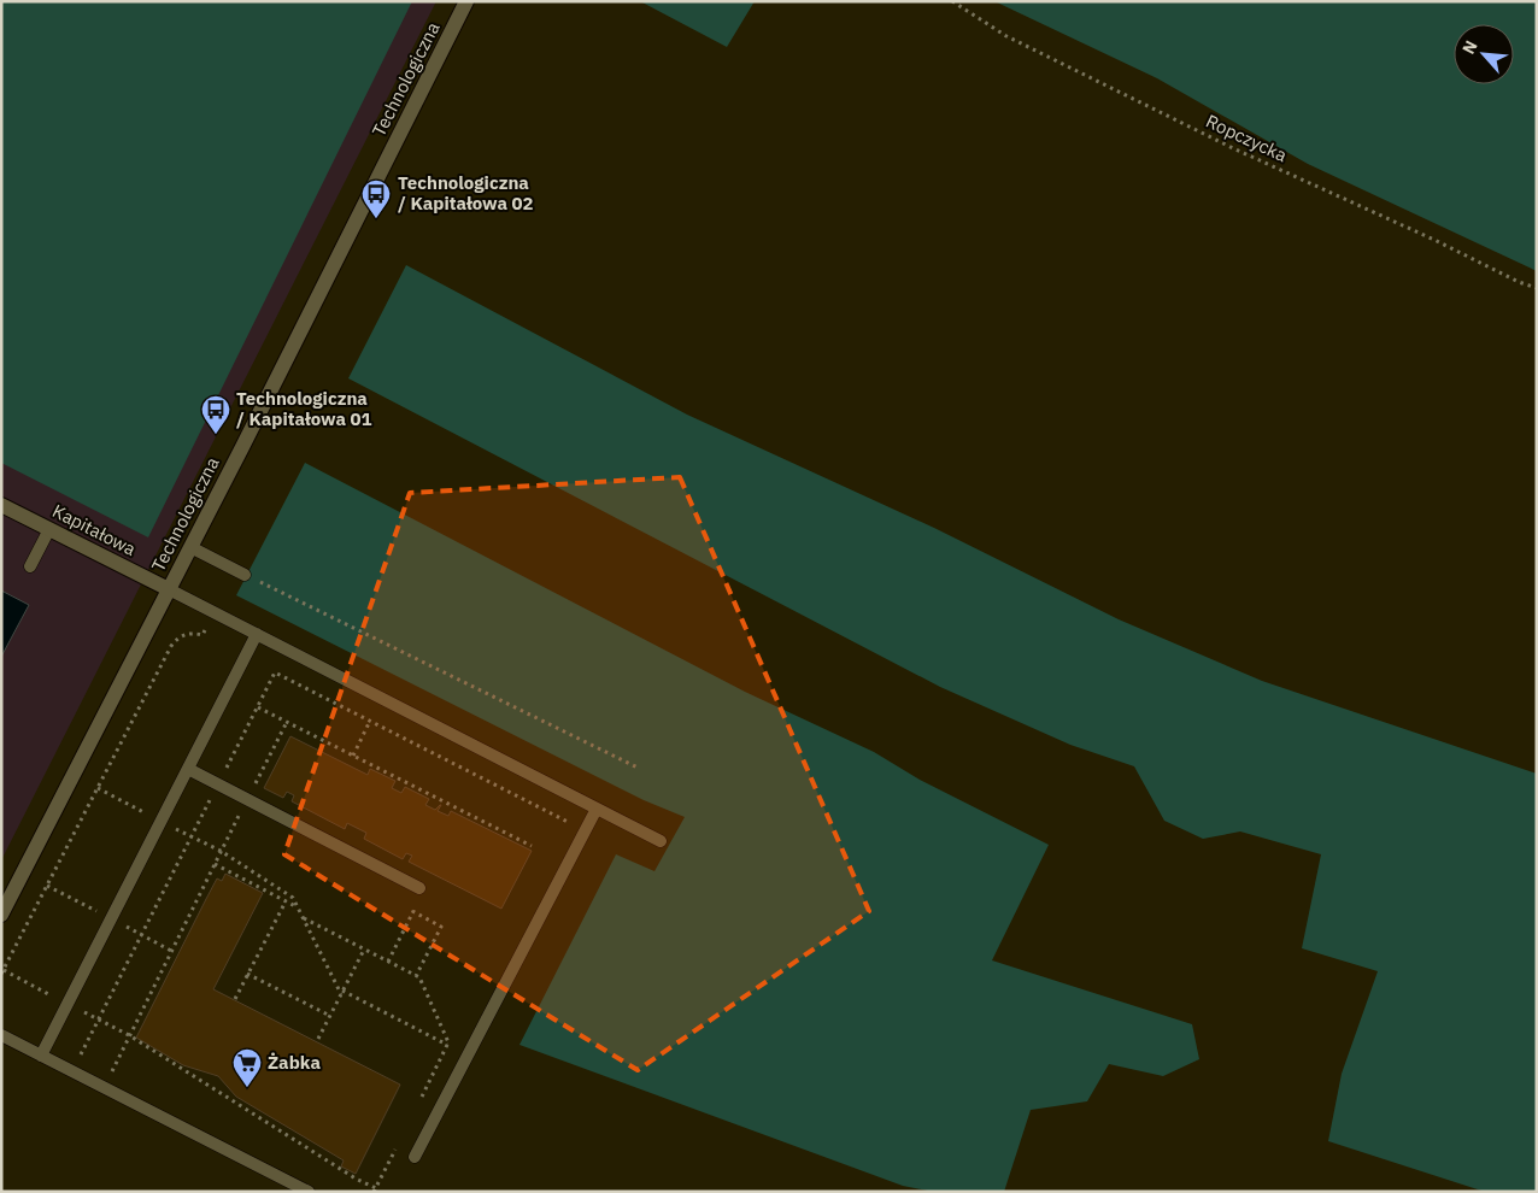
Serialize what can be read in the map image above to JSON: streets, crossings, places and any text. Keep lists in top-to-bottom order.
{
  "streets": {
    "street": ["Technologiczna", "Kapitałowa"],
    "path": ["Ropczycka"]
  },
  "crossings": [
    ["Technologiczna", "Kapitałowa"]
  ],
  "places": {
    "bus stop": ["Technologiczna / Kapitałowa 02", "Technologiczna / Kapitałowa 01"],
    "supermarket": ["Żabka"]
  },
  "north": "top left"
}
